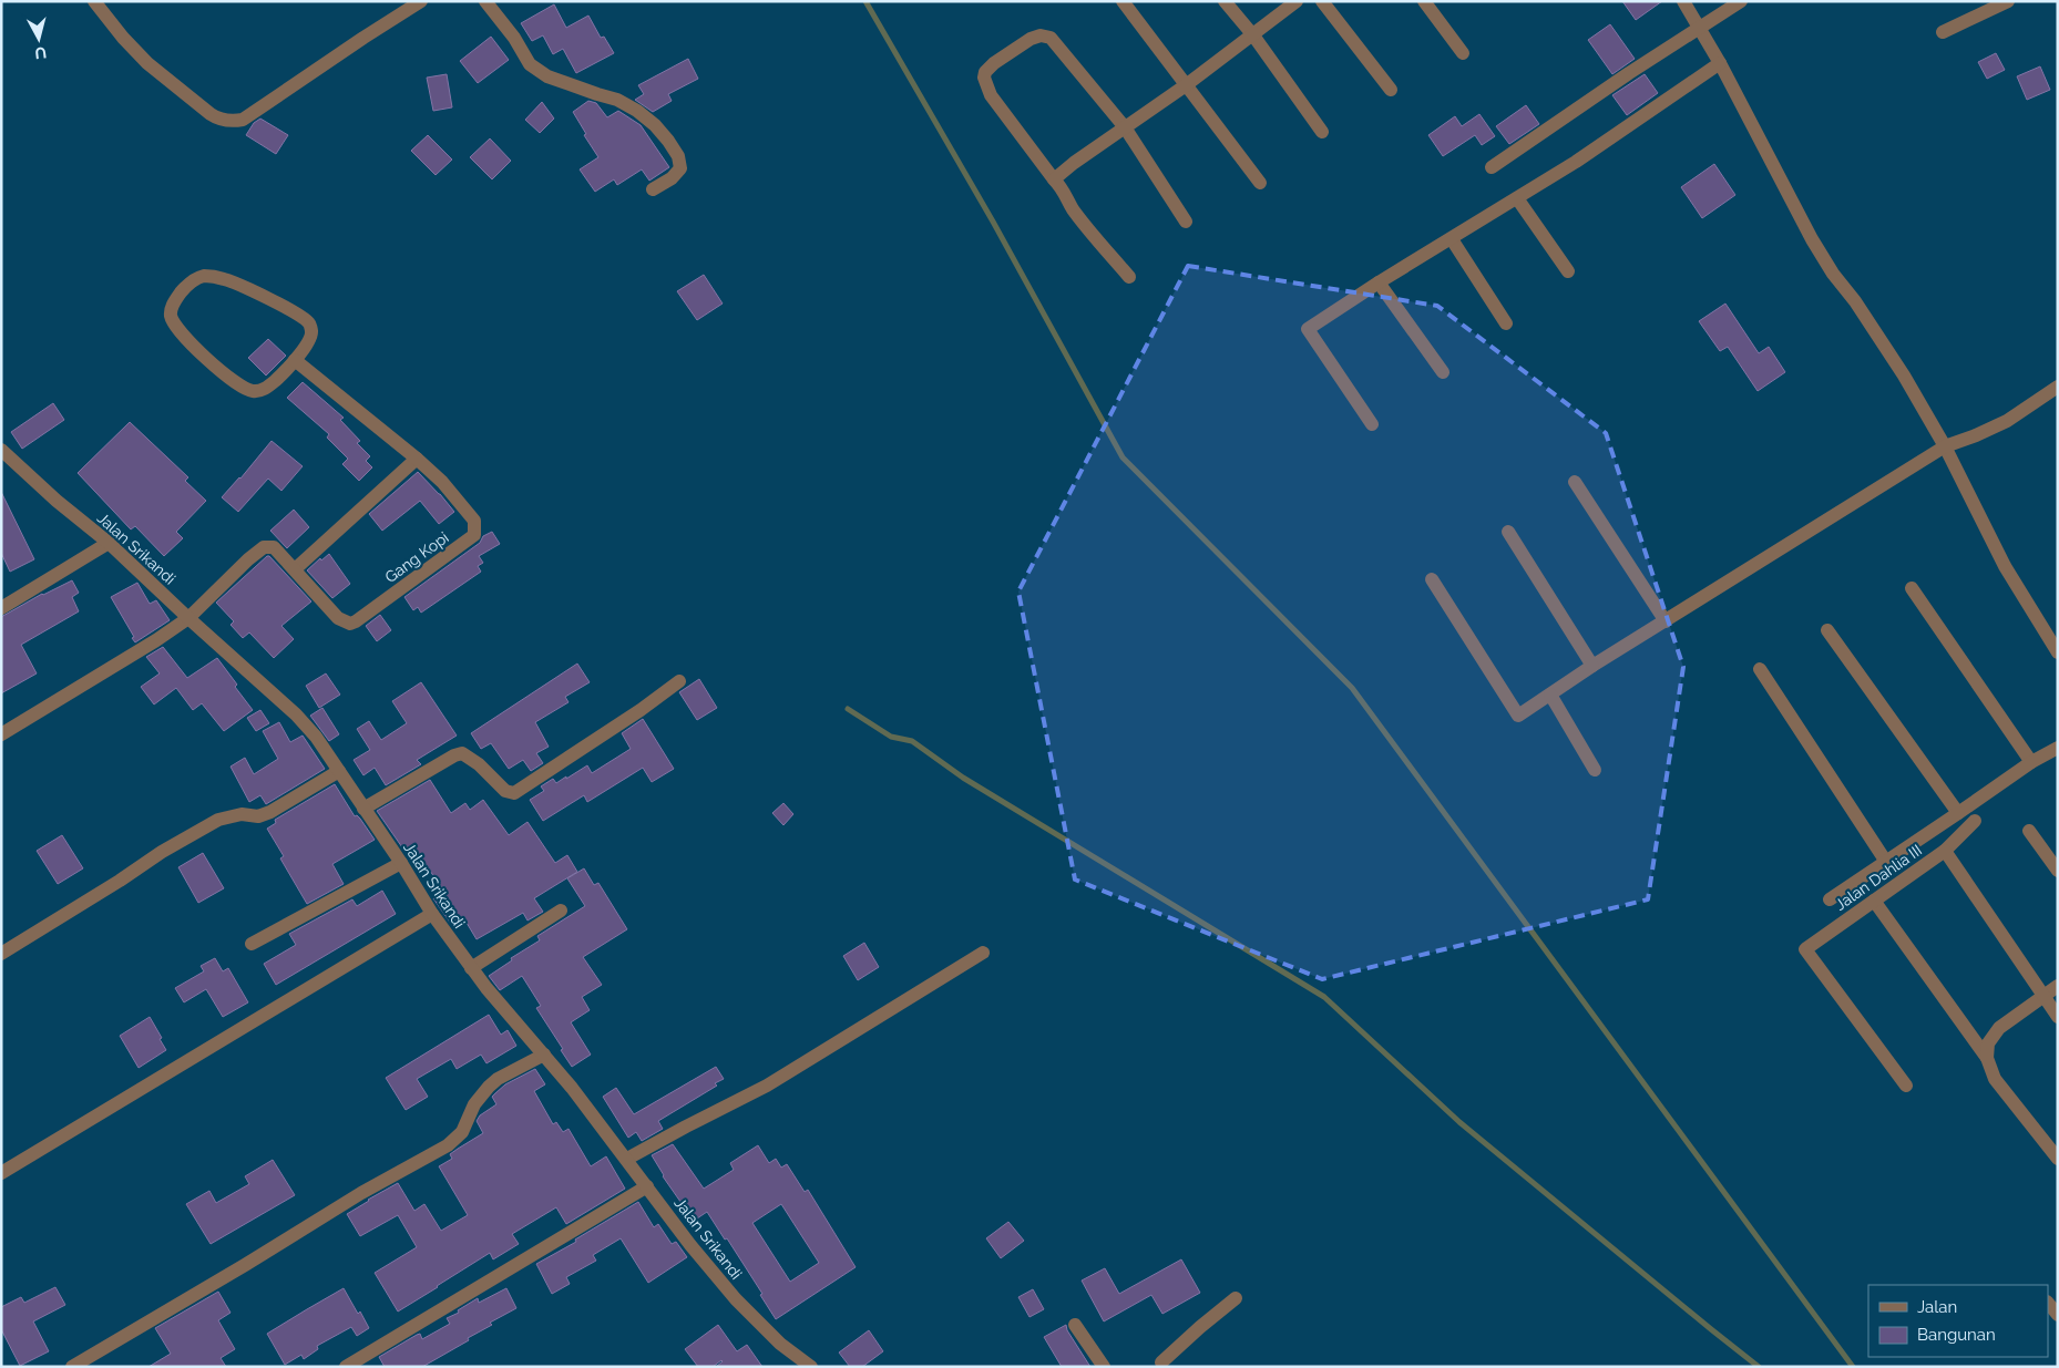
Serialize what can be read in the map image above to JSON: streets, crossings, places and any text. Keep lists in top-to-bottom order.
{
  "streets": {
    "street": ["Jalan Srikandi", "Gang Kopi", "Jalan Dahlia III"]
  },
  "crossings": [
    ["Jalan Srikandi", "Gang Kopi"]
  ],
  "legend": ["Jalan", "Bangunan"],
  "north": "bottom"
}
